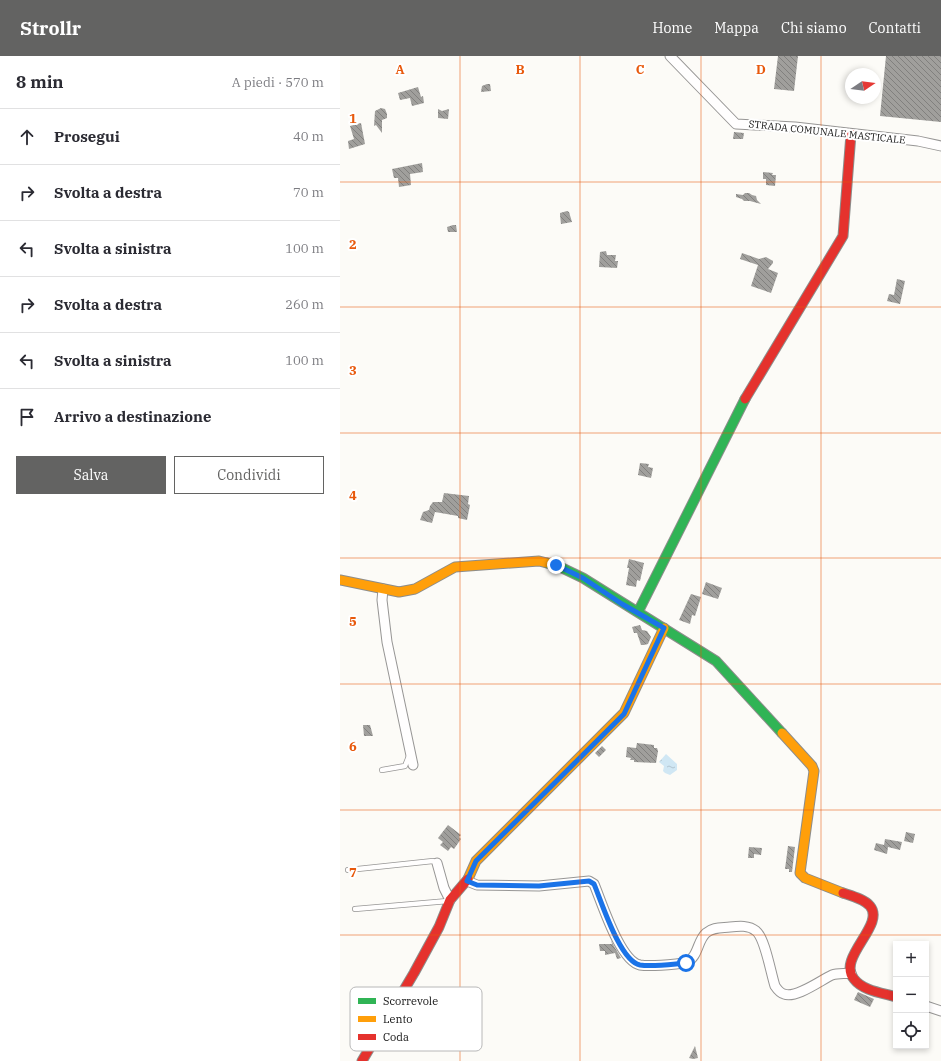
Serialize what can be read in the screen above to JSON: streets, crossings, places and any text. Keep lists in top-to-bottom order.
{
  "streets": {
    "street": ["STRADA COMUNALE MASTICALE"]
  },
  "legend": ["Scorrevole", "Lento", "Coda"],
  "north": "right",
  "page": {
    "header": "Strollr",
    "nav": [
      "Home",
      "Mappa",
      "Chi siamo",
      "Contatti"
    ],
    "heading": ["8 min", "A piedi · 570 m"],
    "list": [
      ["Prosegui", "40 m"],
      ["Svolta a destra", "70 m"],
      ["Svolta a sinistra", "100 m"],
      ["Svolta a destra", "260 m"],
      ["Svolta a sinistra", "100 m"],
      "Arrivo a destinazione"
    ],
    "buttons": ["Salva", "Condividi"],
    "map_buttons": ["+", "−"]
  },
  "grid": {
    "columns": [
      "A",
      "B",
      "C",
      "D"
    ],
    "rows": [
      "1",
      "2",
      "3",
      "4",
      "5",
      "6",
      "7"
    ]
  }
}
